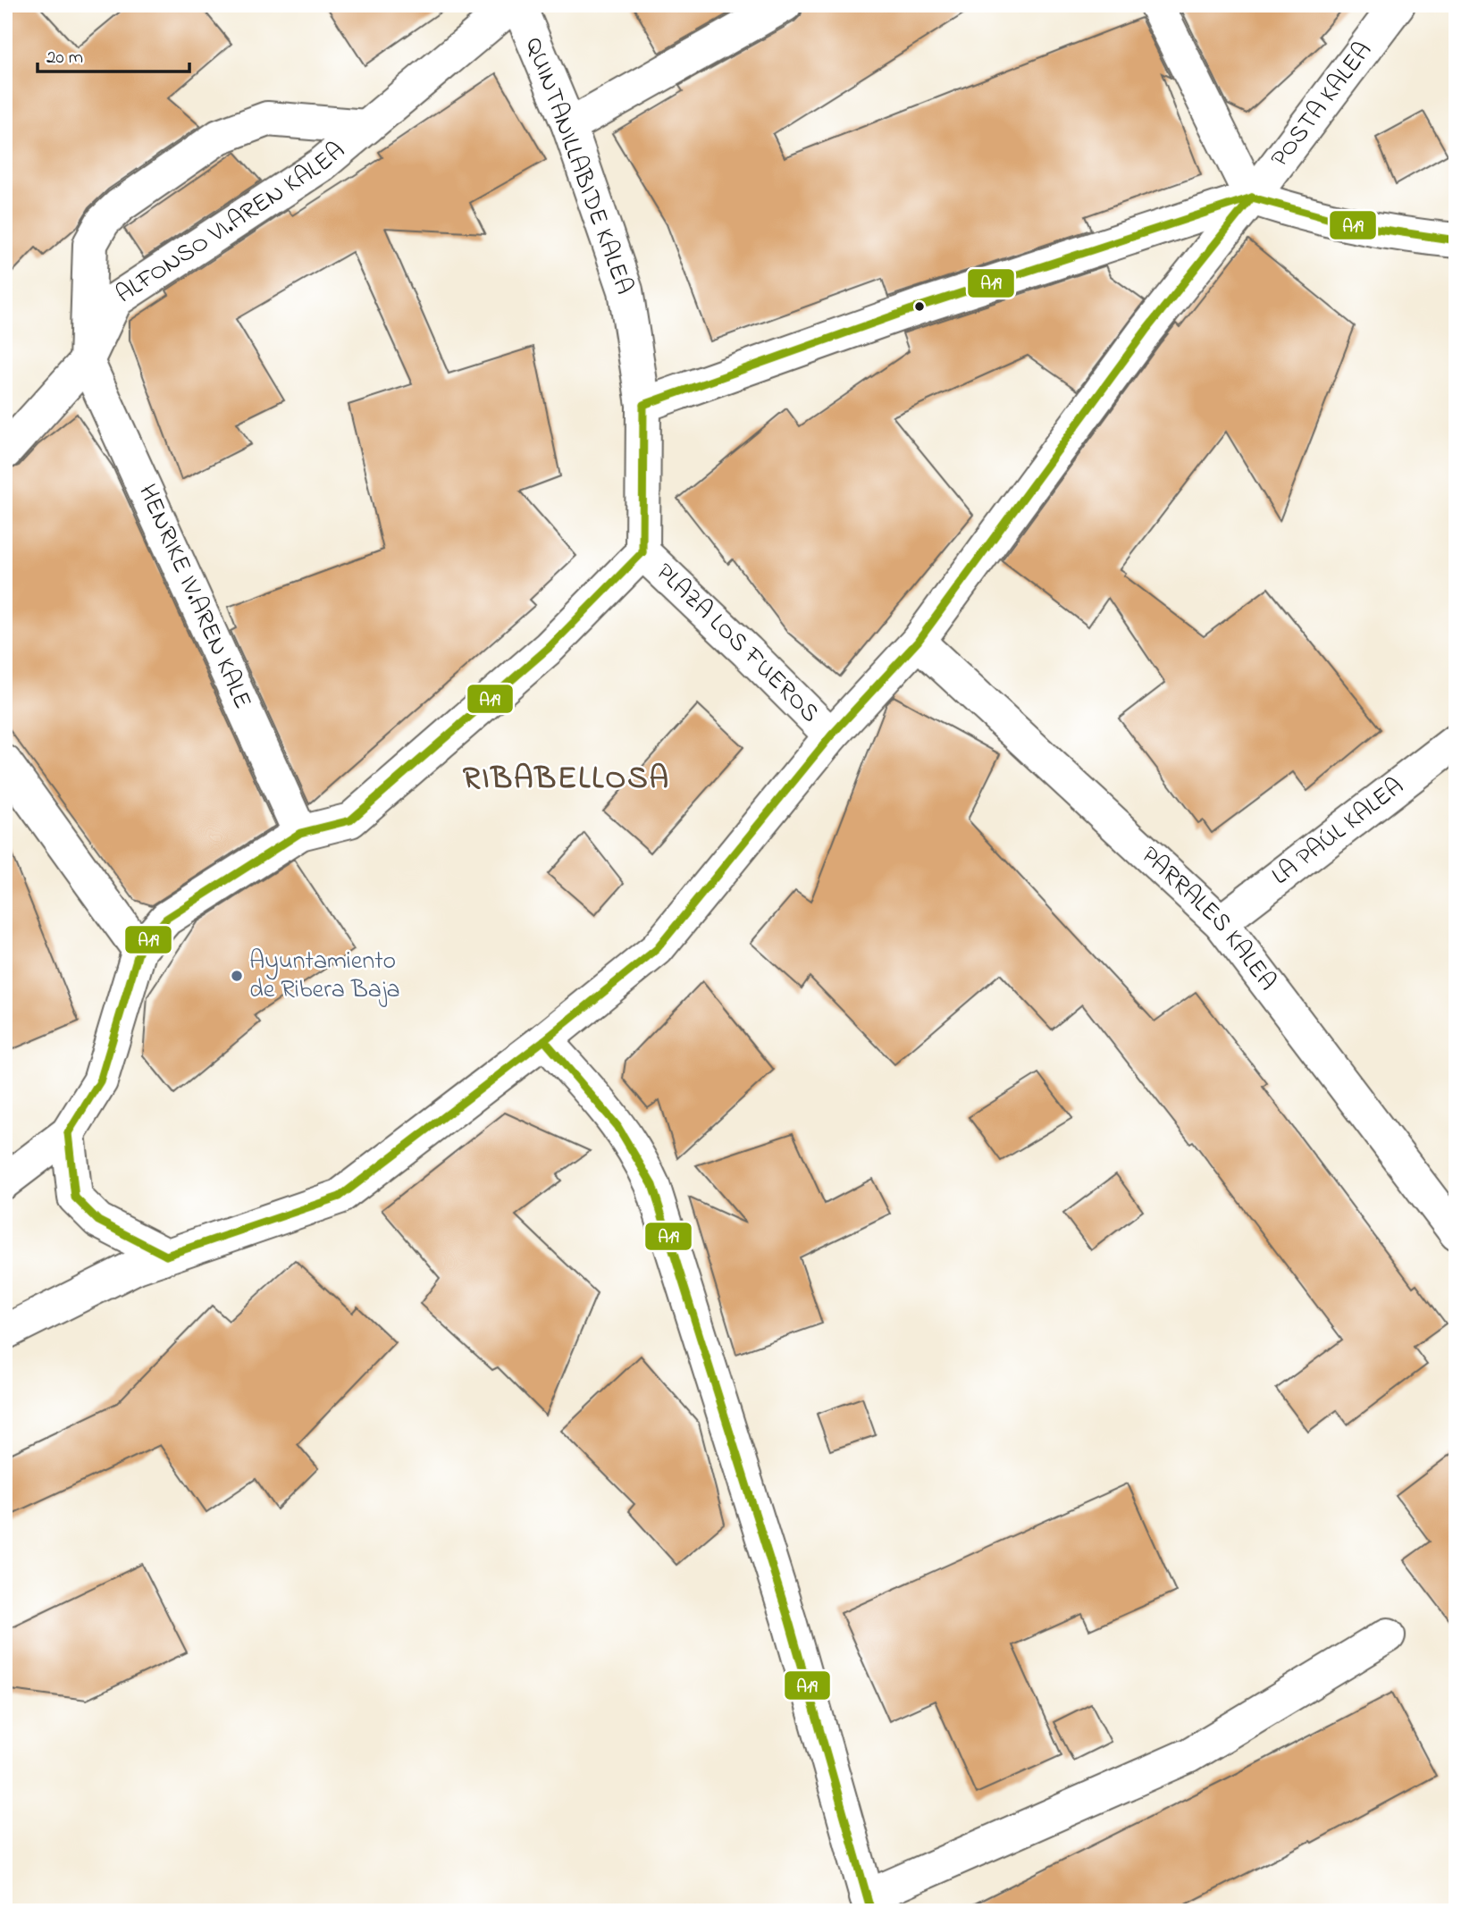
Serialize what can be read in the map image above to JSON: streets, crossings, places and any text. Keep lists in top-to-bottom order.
{
  "streets": {
    "street": [
      "POSTA KALEA",
      "QUINTANILLABIDE KALEA",
      "ALFONSO VI.AREN KALEA",
      "HENRIKE IV.AREN KALE",
      "PLAZA LOS FUEROS",
      "LA PAÚL KALEA",
      "PARRALES KALEA"
    ]
  },
  "crossings": [
    ["POSTA KALEA", "PLAZA LOS FUEROS"],
    ["POSTA KALEA", "PARRALES KALEA"],
    ["QUINTANILLABIDE KALEA", "PLAZA LOS FUEROS"],
    ["ALFONSO VI.AREN KALEA", "HENRIKE IV.AREN KALE"],
    ["LA PAÚL KALEA", "PARRALES KALEA"]
  ],
  "districts": ["RIBABELLOSA"],
  "places": ["Ayuntamiento de Ribera Baja"],
  "lines": ["transit line A19"],
  "scale_bar": "20 m"
}
